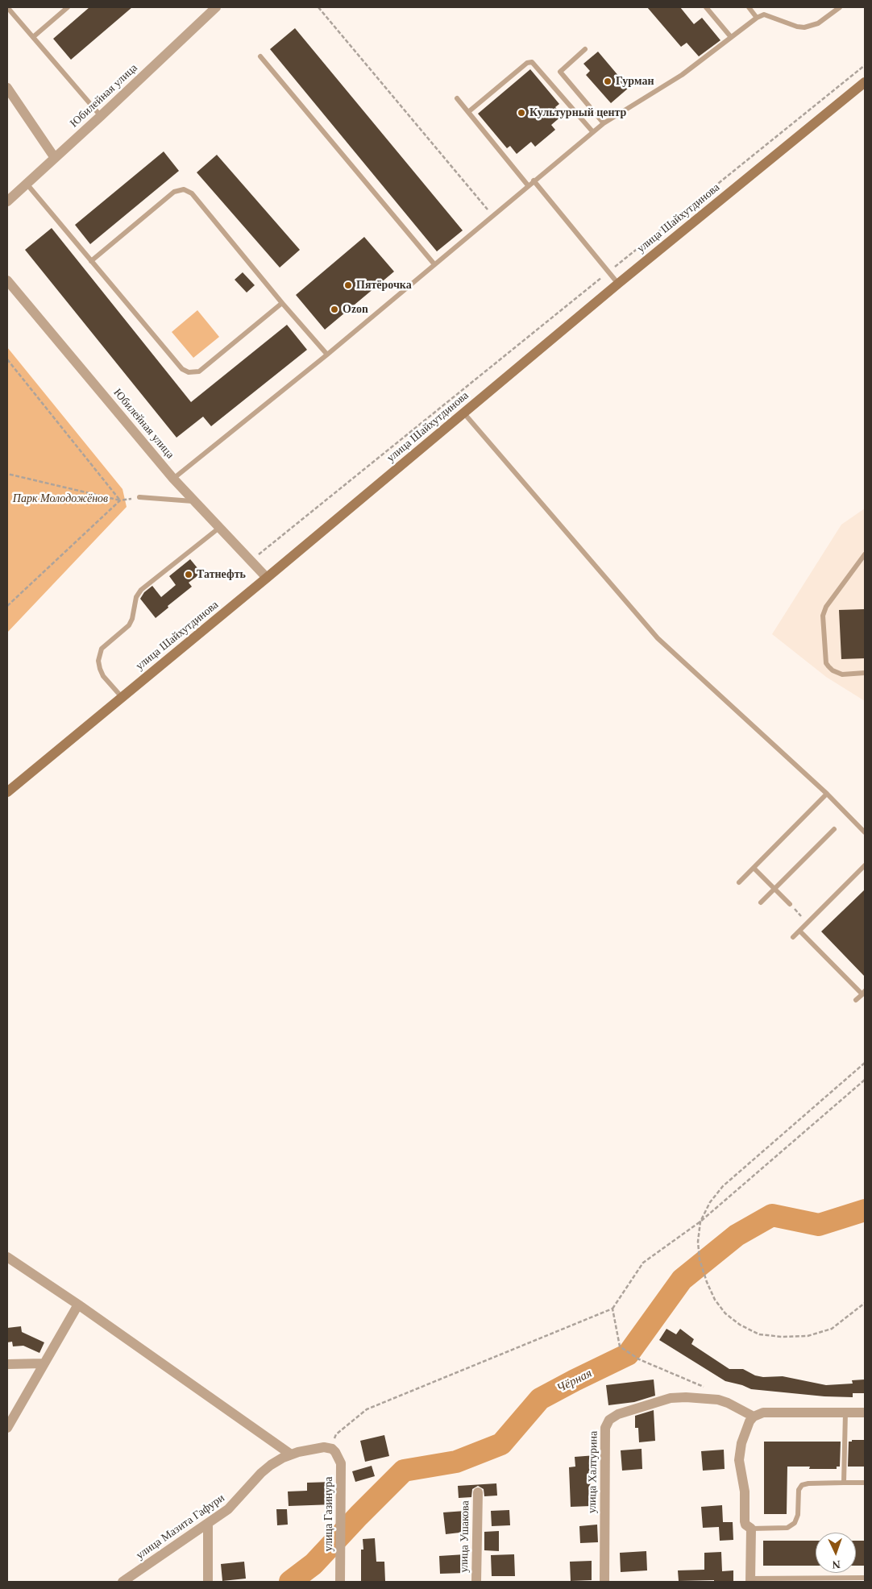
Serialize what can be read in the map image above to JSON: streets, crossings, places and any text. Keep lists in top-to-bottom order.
{
  "streets": {
    "main road": ["улица Шайхутдинова"],
    "street": [
      "Юбилейная улица",
      "улица Халтурина",
      "улица Газинура",
      "улица Мазита Гафури",
      "улица Ушакова"
    ]
  },
  "crossings": [
    ["Юбилейная улица", "улица Шайхутдинова"],
    ["улица Газинура", "улица Мазита Гафури"]
  ],
  "water": ["Чёрная"],
  "parks": ["Парк Молодожёнов"],
  "places": [
    "Гурман",
    "Культурный центр",
    "Пятёрочка",
    "Ozon",
    "Татнефть"
  ],
  "north": "bottom"
}
